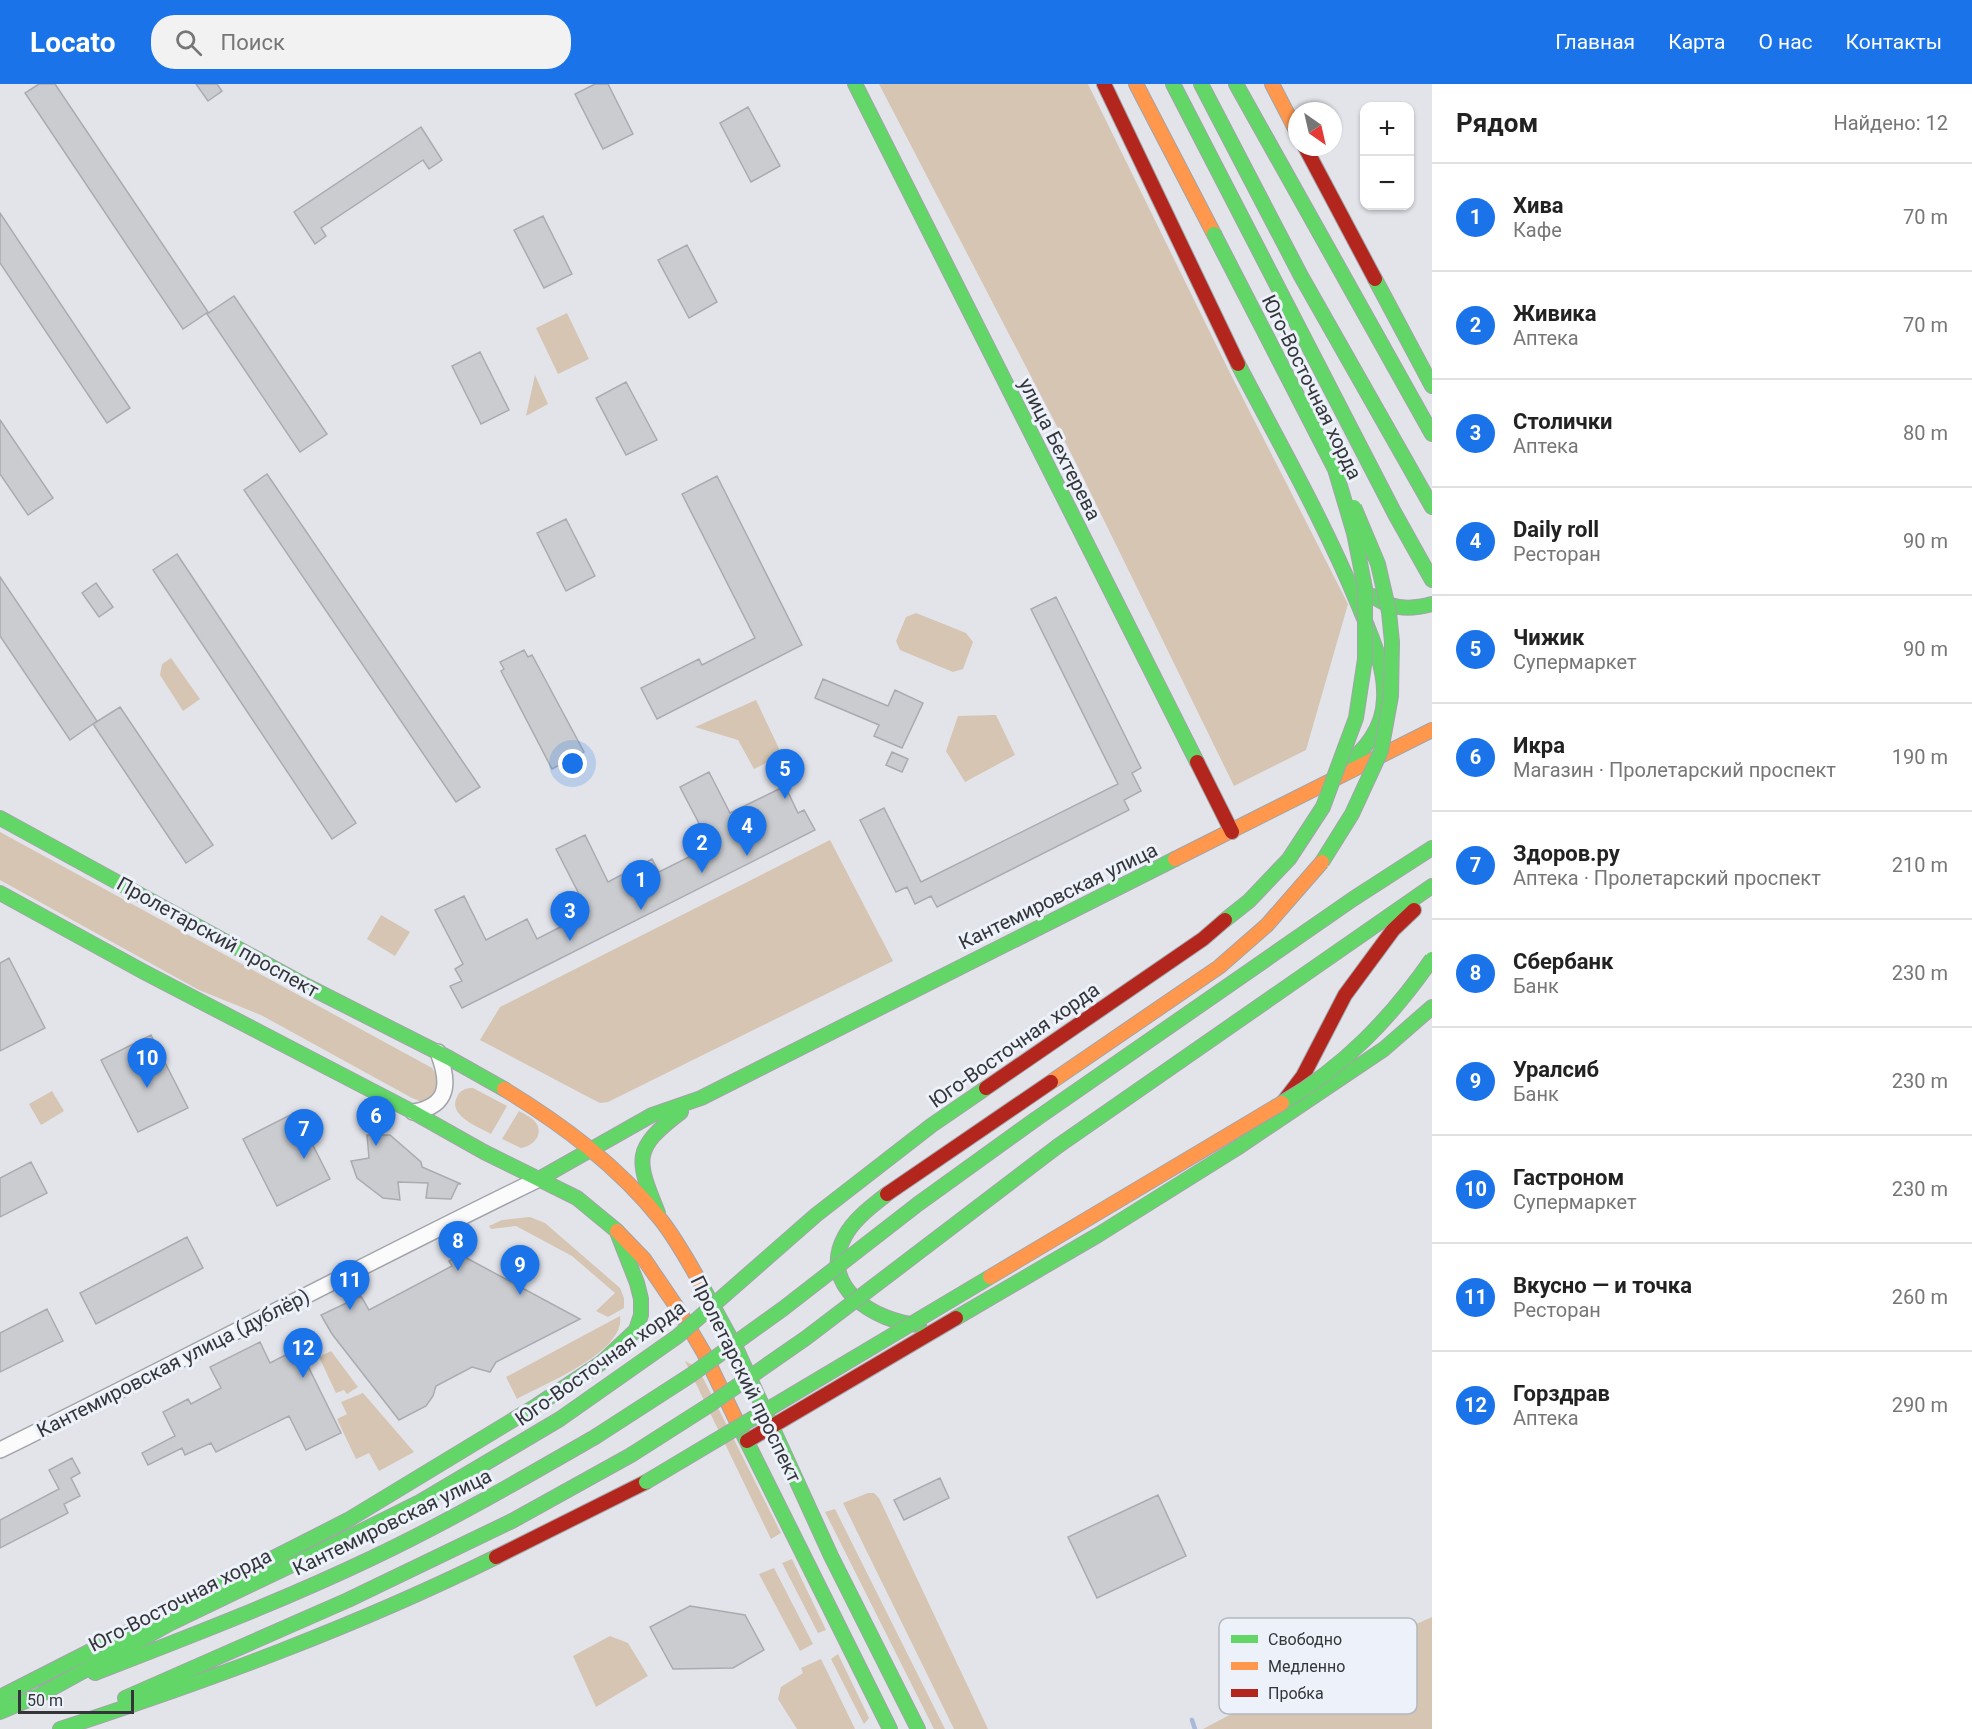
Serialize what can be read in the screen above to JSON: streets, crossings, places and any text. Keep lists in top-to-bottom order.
{
  "streets": {
    "main road": [
      "Юго-Восточная хорда",
      "улица Бехтерева",
      "Кантемировская улица",
      "Пролетарский проспект"
    ],
    "street": ["Кантемировская улица (дублёр)"]
  },
  "crossings": [
    ["Юго-Восточная хорда", "Кантемировская улица"],
    ["улица Бехтерева", "Кантемировская улица"],
    ["Кантемировская улица", "Пролетарский проспект"],
    ["Кантемировская улица", "Кантемировская улица (дублёр)"],
    ["Пролетарский проспект", "Кантемировская улица (дублёр)"]
  ],
  "legend": ["Свободно", "Медленно", "Пробка"],
  "scale_bar": "50 m",
  "north": "bottom right",
  "page": {
    "header": "Locato",
    "search": "Поиск",
    "nav": [
      "Главная",
      "Карта",
      "О нас",
      "Контакты"
    ],
    "heading": ["Рядом", "Найдено: 12"],
    "map_buttons": ["+", "−"],
    "list": [
      {
        "mark": "1",
        "name": "Хива",
        "note": "Кафе",
        "value": "70 m"
      },
      {
        "mark": "2",
        "name": "Живика",
        "note": "Аптека",
        "value": "70 m"
      },
      {
        "mark": "3",
        "name": "Столички",
        "note": "Аптека",
        "value": "80 m"
      },
      {
        "mark": "4",
        "name": "Daily roll",
        "note": "Ресторан",
        "value": "90 m"
      },
      {
        "mark": "5",
        "name": "Чижик",
        "note": "Супермаркет",
        "value": "90 m"
      },
      {
        "mark": "6",
        "name": "Икра",
        "note": "Магазин · Пролетарский проспект",
        "value": "190 m"
      },
      {
        "mark": "7",
        "name": "Здоров.ру",
        "note": "Аптека · Пролетарский проспект",
        "value": "210 m"
      },
      {
        "mark": "8",
        "name": "Сбербанк",
        "note": "Банк",
        "value": "230 m"
      },
      {
        "mark": "9",
        "name": "Уралсиб",
        "note": "Банк",
        "value": "230 m"
      },
      {
        "mark": "10",
        "name": "Гастроном",
        "note": "Супермаркет",
        "value": "230 m"
      },
      {
        "mark": "11",
        "name": "Вкусно — и точка",
        "note": "Ресторан",
        "value": "260 m"
      },
      {
        "mark": "12",
        "name": "Горздрав",
        "note": "Аптека",
        "value": "290 m"
      }
    ],
    "pins": [
      "5",
      "4",
      "2",
      "1",
      "3",
      "10",
      "6",
      "7",
      "8",
      "9",
      "11",
      "12"
    ],
    "scale": "50 m"
  }
}
